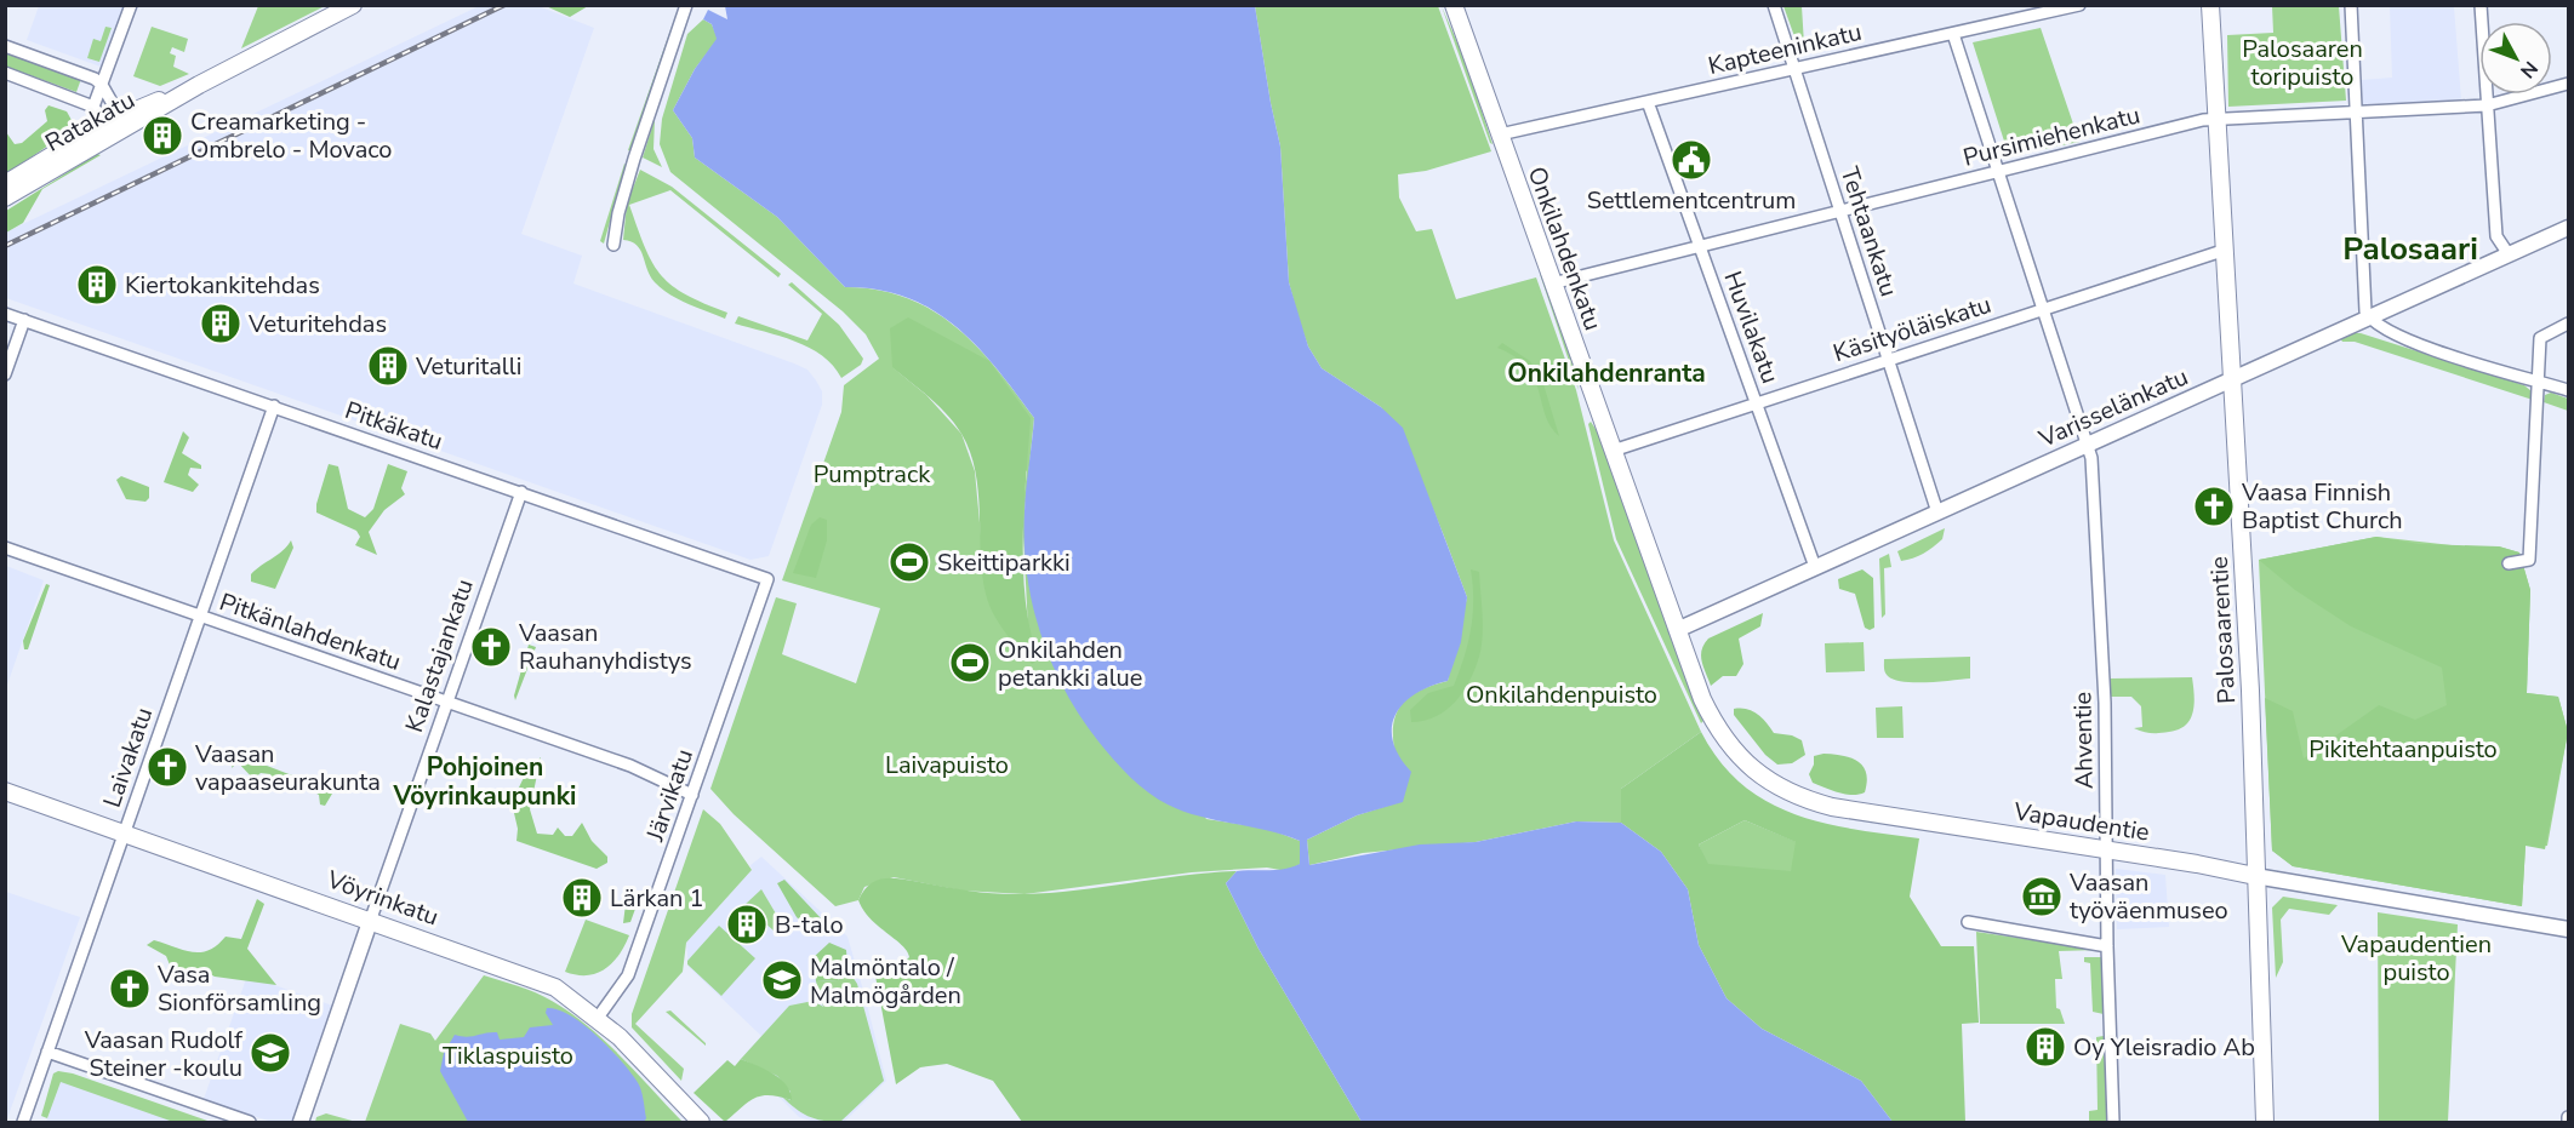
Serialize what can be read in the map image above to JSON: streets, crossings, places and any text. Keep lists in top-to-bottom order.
{
  "streets": {
    "main road": [
      "Ratakatu",
      "Onkilahdenkatu",
      "Palosaarentie",
      "Vapaudentie",
      "Vöyrinkatu"
    ],
    "street": [
      "Kapteeninkatu",
      "Pursimiehenkatu",
      "Tehtaankatu",
      "Huvilakatu",
      "Käsityöläiskatu",
      "Varisselänkatu",
      "Pitkäkatu",
      "Pitkänlahdenkatu",
      "Kalastajankatu",
      "Ahventie",
      "Laivakatu",
      "Järvikatu"
    ]
  },
  "crossings": [
    ["Kapteeninkatu", "Tehtaankatu"],
    ["Kapteeninkatu", "Onkilahdenkatu"],
    ["Kapteeninkatu", "Huvilakatu"],
    ["Kapteeninkatu", "Ahventie"],
    ["Pursimiehenkatu", "Tehtaankatu"],
    ["Pursimiehenkatu", "Onkilahdenkatu"],
    ["Pursimiehenkatu", "Huvilakatu"],
    ["Pursimiehenkatu", "Palosaarentie"],
    ["Pursimiehenkatu", "Ahventie"],
    ["Tehtaankatu", "Käsityöläiskatu"],
    ["Tehtaankatu", "Varisselänkatu"],
    ["Onkilahdenkatu", "Käsityöläiskatu"],
    ["Onkilahdenkatu", "Varisselänkatu"],
    ["Onkilahdenkatu", "Vapaudentie"],
    ["Huvilakatu", "Käsityöläiskatu"],
    ["Huvilakatu", "Varisselänkatu"],
    ["Käsityöläiskatu", "Palosaarentie"],
    ["Käsityöläiskatu", "Ahventie"],
    ["Varisselänkatu", "Palosaarentie"],
    ["Varisselänkatu", "Ahventie"],
    ["Varisselänkatu", "Vapaudentie"],
    ["Pitkäkatu", "Kalastajankatu"],
    ["Pitkäkatu", "Laivakatu"],
    ["Pitkäkatu", "Järvikatu"],
    ["Palosaarentie", "Vapaudentie"],
    ["Pitkänlahdenkatu", "Kalastajankatu"],
    ["Pitkänlahdenkatu", "Laivakatu"],
    ["Pitkänlahdenkatu", "Järvikatu"],
    ["Kalastajankatu", "Vöyrinkatu"],
    ["Ahventie", "Vapaudentie"],
    ["Laivakatu", "Vöyrinkatu"],
    ["Järvikatu", "Vöyrinkatu"]
  ],
  "districts": ["Palosaari", "Onkilahdenranta", "Pohjoinen Vöyrinkaupunki"],
  "parks": [
    "Palosaaren toripuisto",
    "Pumptrack",
    "Onkilahdenpuisto",
    "Pikitehtaanpuisto",
    "Laivapuisto",
    "Vapaudentien puisto",
    "Tiklaspuisto"
  ],
  "places": {
    "building": [
      "Creamarketing - Ombrelo - Movaco",
      "Kiertokankitehdas",
      "Veturitehdas",
      "Veturitalli",
      "Lärkan 1",
      "B-talo",
      "Oy Yleisradio Ab"
    ],
    "public building": ["Settlementcentrum"],
    "church": [
      "Vaasa Finnish Baptist Church",
      "Vaasan Rauhanyhdistys",
      "Vaasan vapaaseurakunta",
      "Vasa Sionförsamling"
    ],
    "sports": ["Skeittiparkki", "Onkilahden petankki alue"],
    "museum": ["Vaasan työväenmuseo"],
    "school or university": ["Malmöntalo / Malmögården", "Vaasan Rudolf Steiner -koulu"]
  },
  "north": "bottom right"
}
